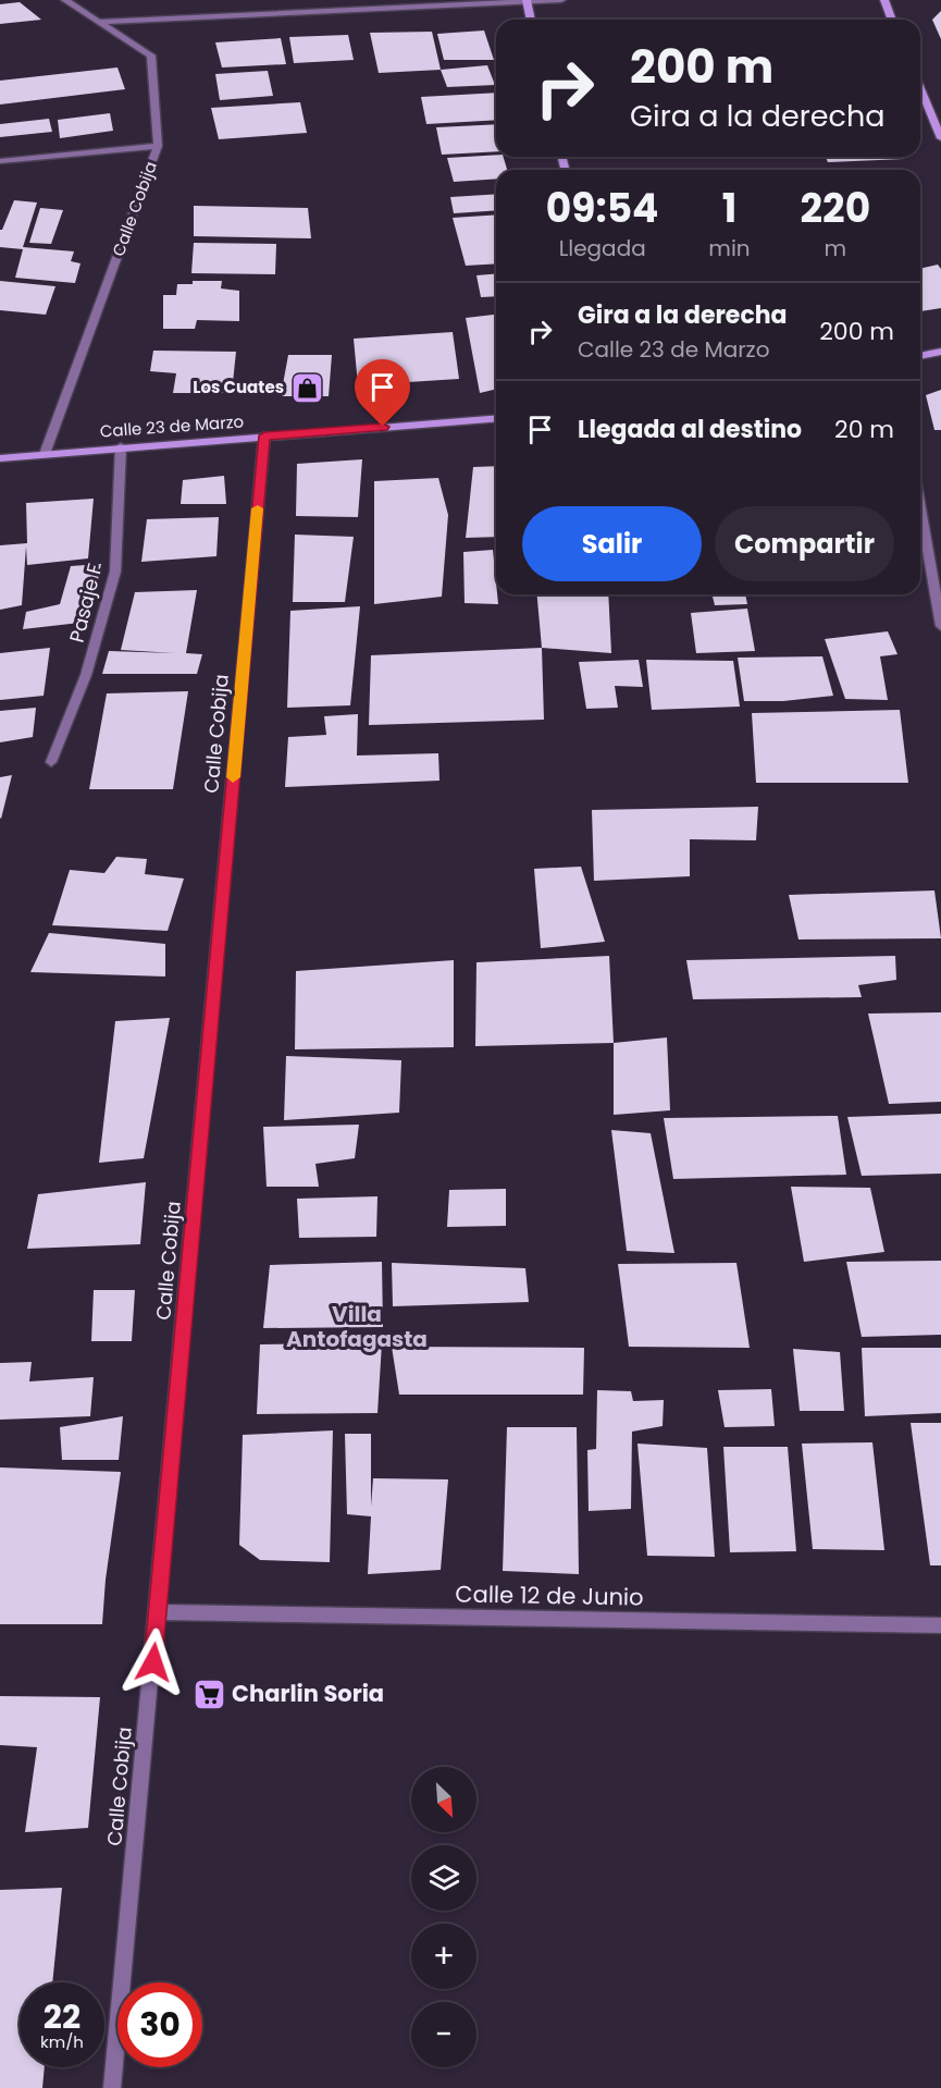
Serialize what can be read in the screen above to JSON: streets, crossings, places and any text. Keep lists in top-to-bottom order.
{
  "streets": {
    "street": [
      "Calle Cobija",
      "Calle 23 de Marzo",
      "Pasaje F",
      "Calle 12 de Junio"
    ]
  },
  "crossings": [
    ["Calle Cobija", "Calle 23 de Marzo"],
    ["Calle Cobija", "Calle 12 de Junio"],
    ["Calle 23 de Marzo", "Pasaje F"]
  ],
  "districts": ["Villa Antofagasta"],
  "places": {
    "shop": ["Los Cuates"],
    "supermarket": ["Charlin Soria"]
  },
  "north": "bottom right",
  "page": {
    "turn": ["200 m", "Gira a la derecha"],
    "eta": [
      "09:54",
      "Llegada",
      "1",
      "min",
      "220",
      "m"
    ],
    "list": [
      {
        "name": "Gira a la derecha",
        "note": "Calle 23 de Marzo",
        "value": "200 m"
      },
      {
        "name": "Llegada al destino",
        "value": "20 m"
      }
    ],
    "buttons": ["Salir", "Compartir"],
    "map_buttons": ["+", "−"],
    "speed": "22 km/h",
    "limit": "30"
  }
}
